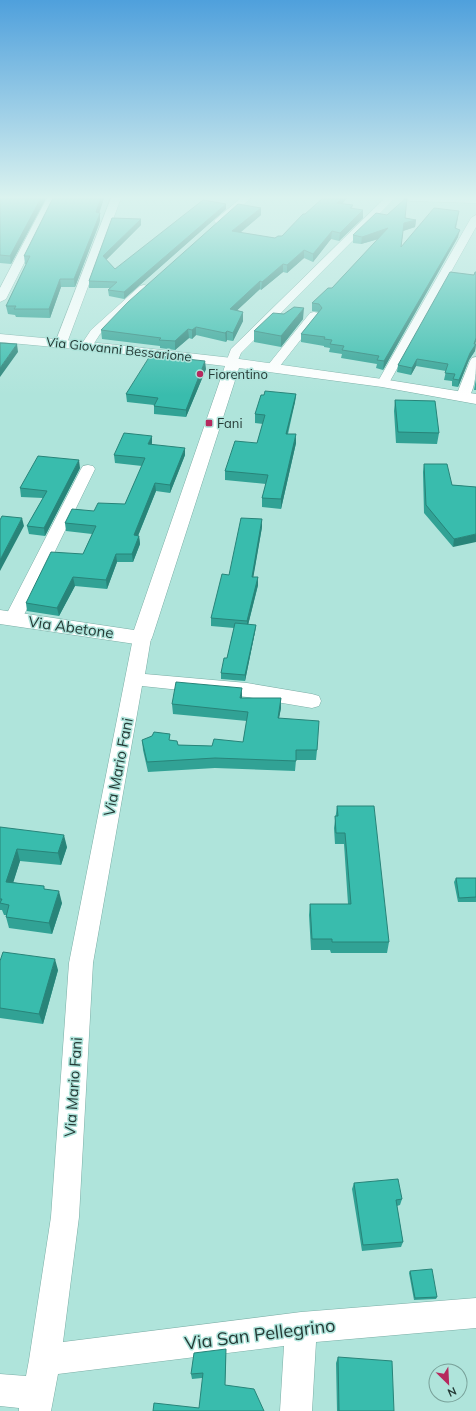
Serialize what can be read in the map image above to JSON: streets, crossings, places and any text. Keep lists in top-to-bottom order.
{
  "streets": {
    "street": [
      "Via Giovanni Bessarione",
      "Via Abetone",
      "Via Mario Fani",
      "Via San Pellegrino"
    ]
  },
  "crossings": [
    ["Via Giovanni Bessarione", "Via Mario Fani"],
    ["Via Abetone", "Via Mario Fani"],
    ["Via Mario Fani", "Via San Pellegrino"]
  ],
  "places": {
    "other": ["Fiorentino"],
    "transit": ["Fani"]
  },
  "north": "bottom right"
}
